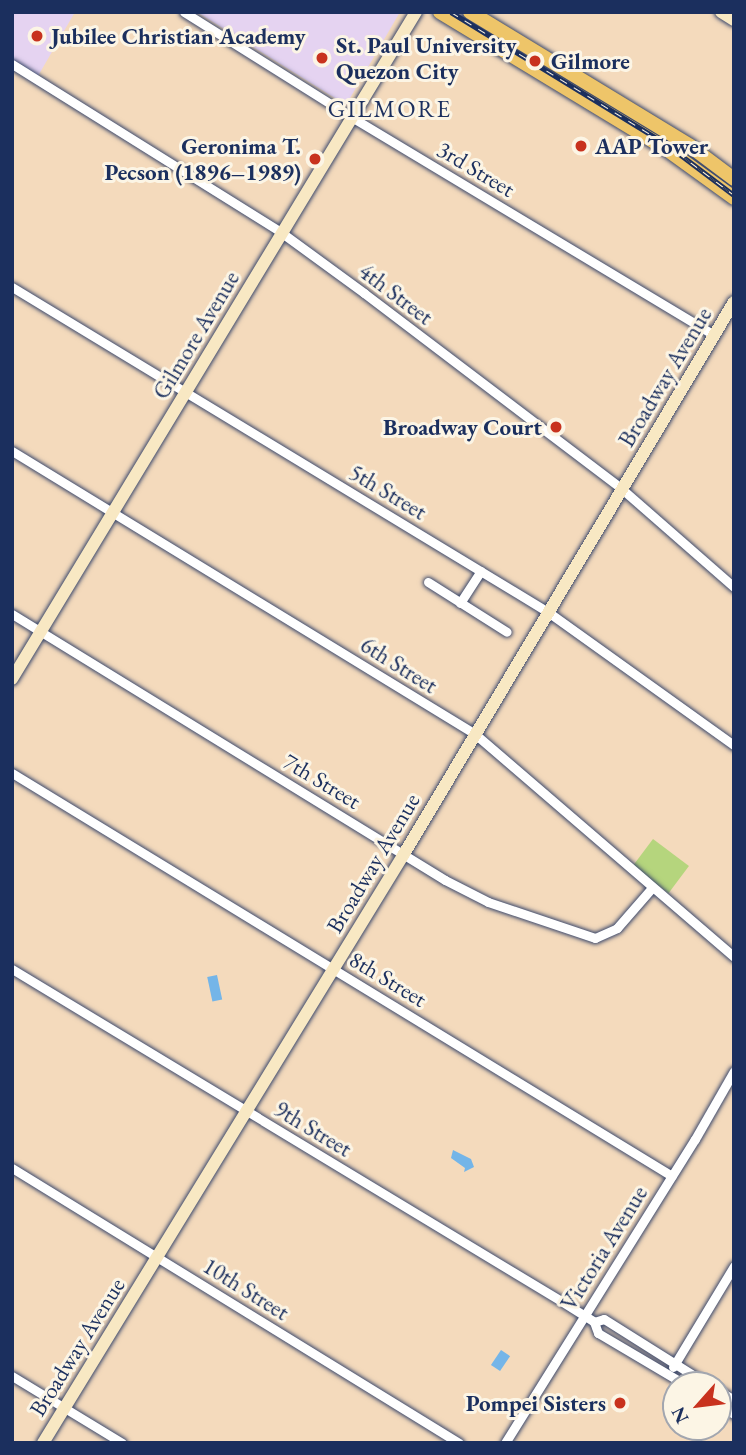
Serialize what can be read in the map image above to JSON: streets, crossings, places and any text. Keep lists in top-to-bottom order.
{
  "streets": {
    "street": [
      "3rd Street",
      "4th Street",
      "Gilmore Avenue",
      "Broadway Avenue",
      "5th Street",
      "6th Street",
      "7th Street",
      "8th Street",
      "9th Street",
      "Victoria Avenue",
      "10th Street"
    ]
  },
  "crossings": [
    ["3rd Street", "Gilmore Avenue"],
    ["3rd Street", "Broadway Avenue"],
    ["4th Street", "Gilmore Avenue"],
    ["4th Street", "Broadway Avenue"],
    ["Gilmore Avenue", "5th Street"],
    ["Gilmore Avenue", "6th Street"],
    ["Gilmore Avenue", "7th Street"],
    ["Broadway Avenue", "5th Street"],
    ["Broadway Avenue", "6th Street"],
    ["Broadway Avenue", "7th Street"],
    ["Broadway Avenue", "8th Street"],
    ["Broadway Avenue", "9th Street"],
    ["Broadway Avenue", "10th Street"],
    ["6th Street", "7th Street"],
    ["8th Street", "Victoria Avenue"],
    ["9th Street", "Victoria Avenue"]
  ],
  "districts": ["GILMORE"],
  "places": [
    "Jubilee Christian Academy",
    "St. Paul University Quezon City",
    "Gilmore",
    "AAP Tower",
    "Geronima T. Pecson (1896–1989)",
    "Broadway Court",
    "Pompei Sisters"
  ],
  "north": "bottom left"
}
